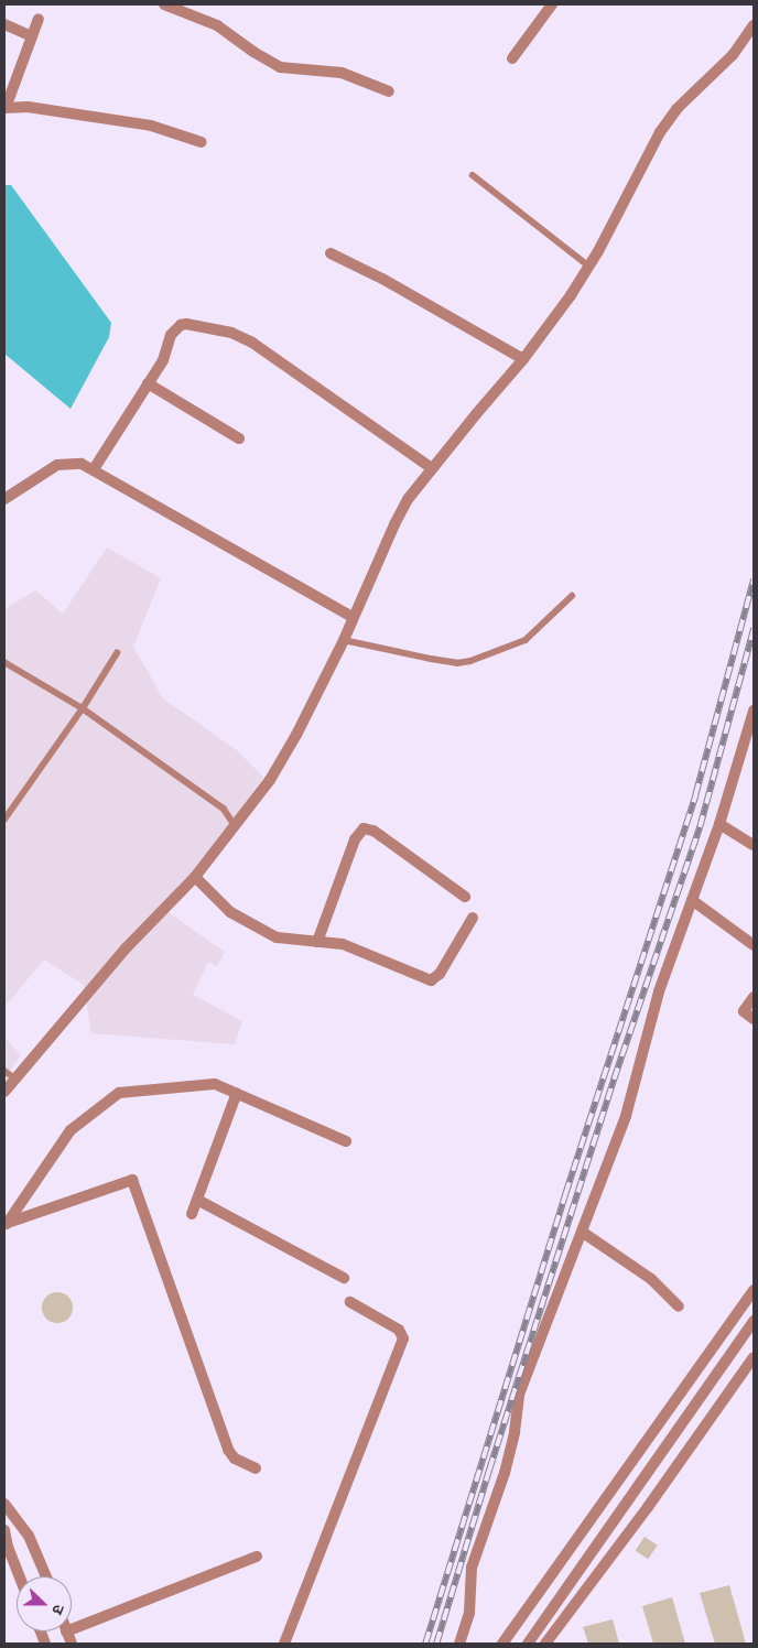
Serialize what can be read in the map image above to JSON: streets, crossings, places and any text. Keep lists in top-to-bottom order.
{
  "north": "right"
}
